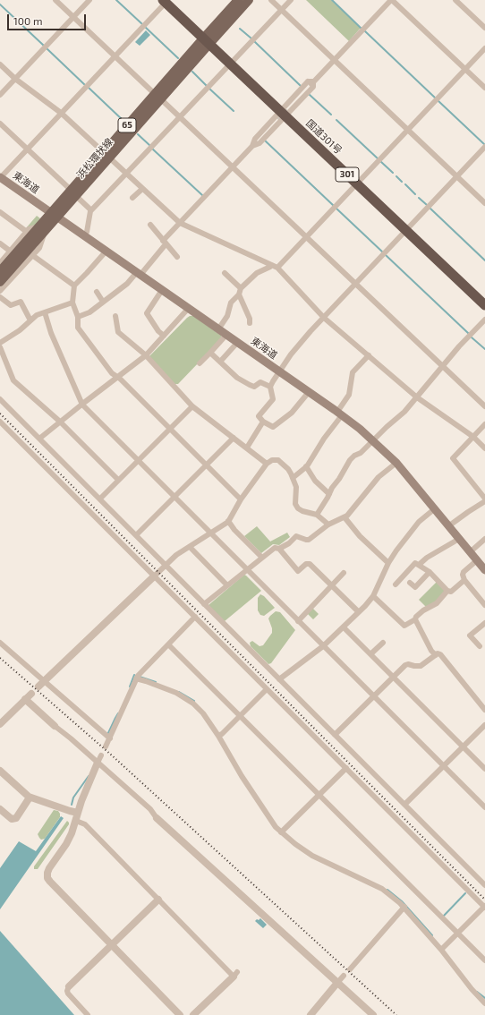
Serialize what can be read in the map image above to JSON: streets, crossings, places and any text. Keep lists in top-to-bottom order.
{
  "streets": {
    "highway": ["国道301号", "301"],
    "main road": ["65", "浜松環状線", "東海道"]
  },
  "crossings": [
    ["国道301号", "浜松環状線"],
    ["浜松環状線", "東海道"]
  ],
  "scale_bar": "100 m"
}
